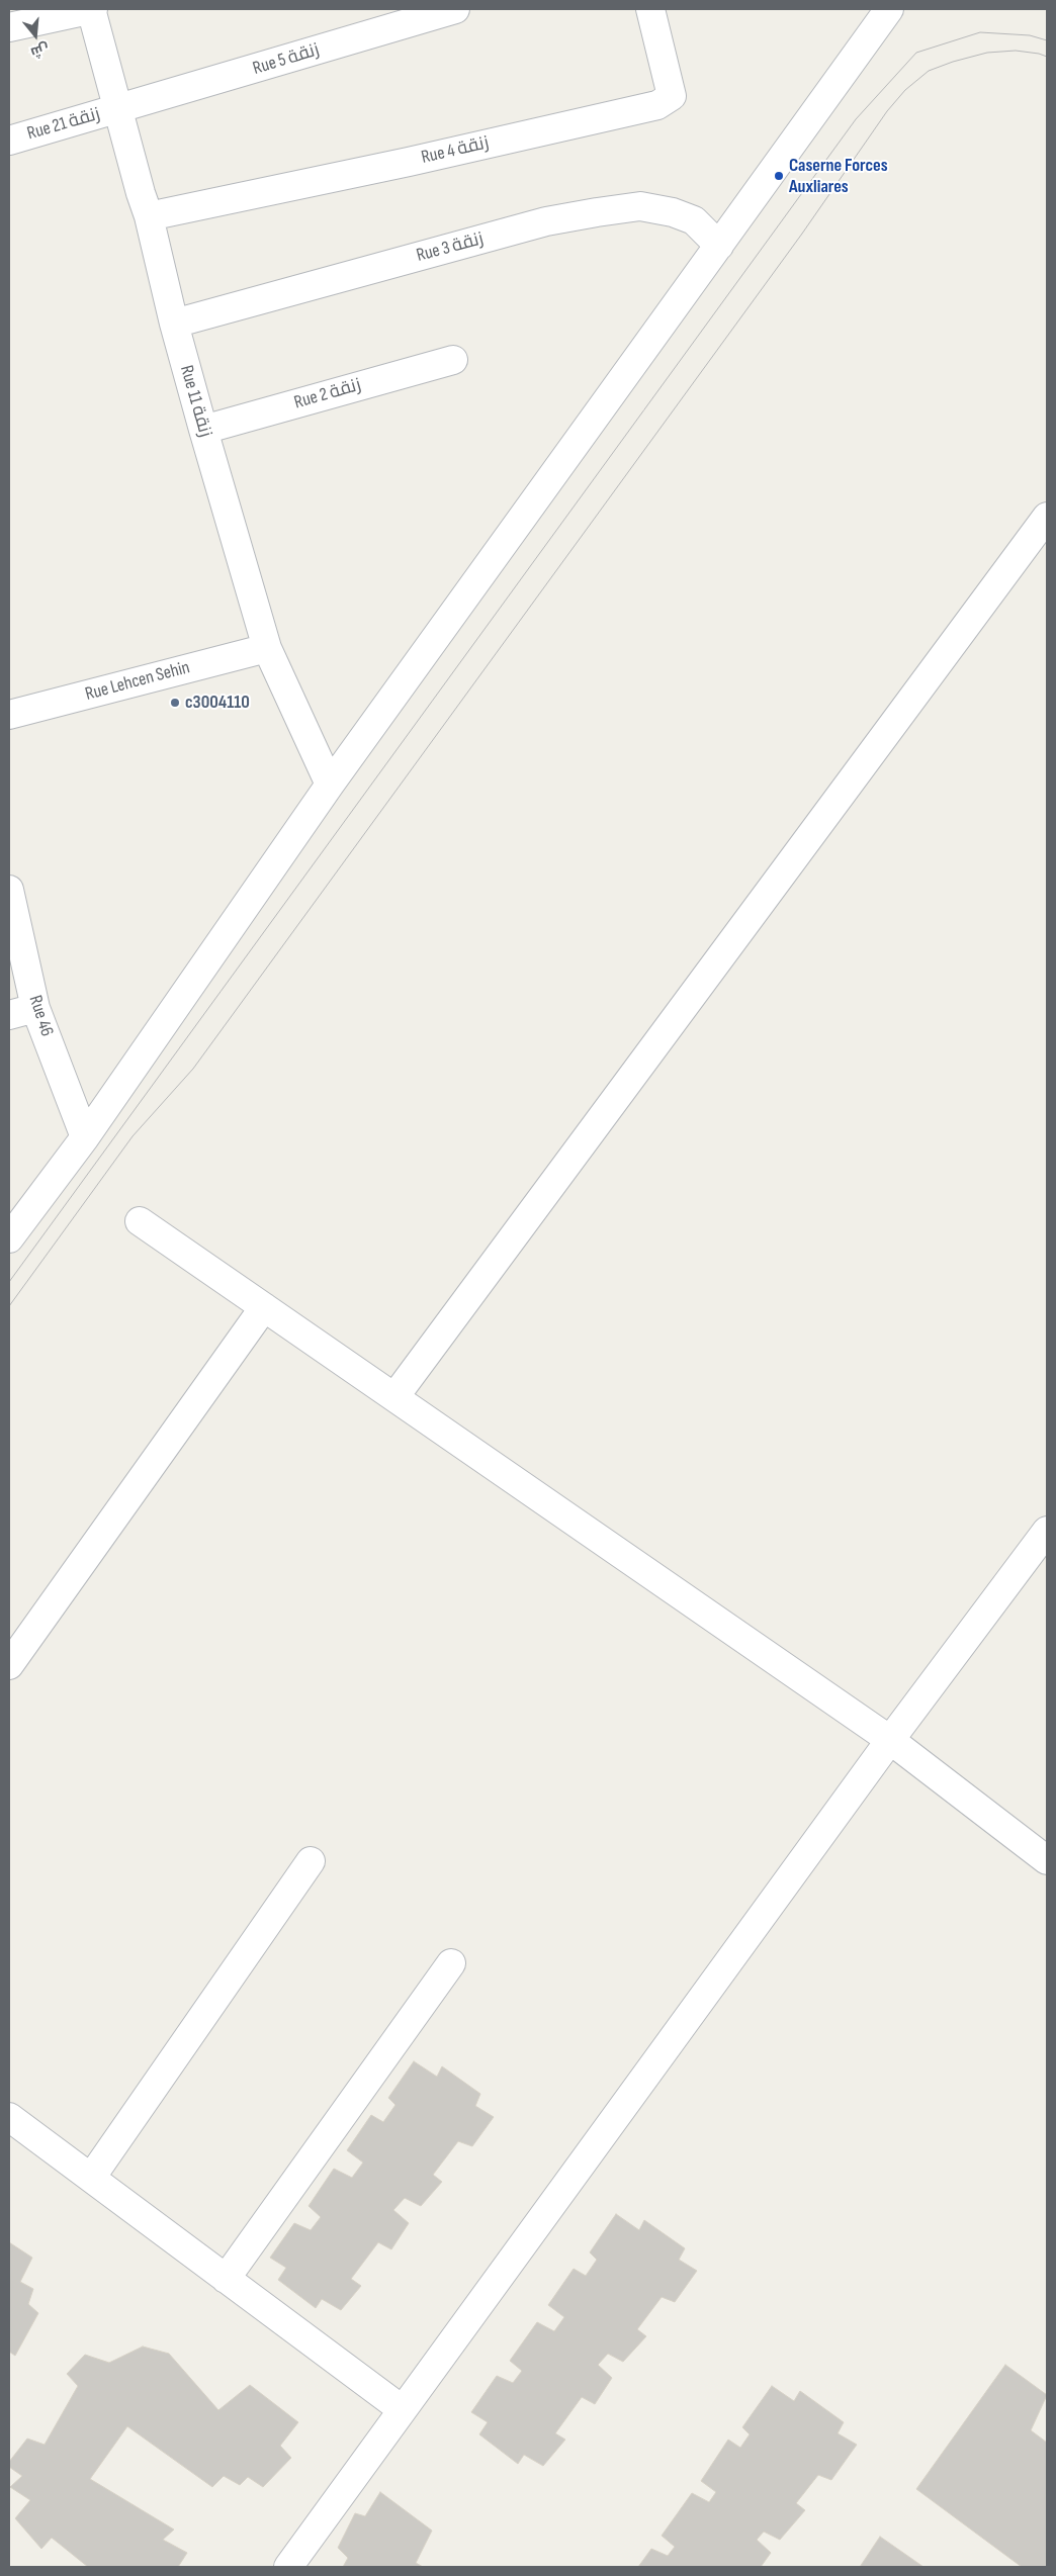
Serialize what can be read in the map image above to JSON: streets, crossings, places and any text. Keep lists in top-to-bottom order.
{
  "streets": {
    "street": [
      "Rue 5 زنقة",
      "Rue 21 زنقة",
      "Rue 4 زنقة",
      "Rue 3 زنقة",
      "Rue 2 زنقة",
      "Rue 11 زنقة",
      "Rue Lehcen Sehin",
      "Rue 46"
    ]
  },
  "crossings": [
    ["Rue 5 زنقة", "Rue 21 زنقة"],
    ["Rue 5 زنقة", "Rue 11 زنقة"],
    ["Rue 21 زنقة", "Rue 11 زنقة"],
    ["Rue 4 زنقة", "Rue 11 زنقة"],
    ["Rue 3 زنقة", "Rue 11 زنقة"],
    ["Rue 2 زنقة", "Rue 11 زنقة"],
    ["Rue 11 زنقة", "Rue Lehcen Sehin"]
  ],
  "places": ["Caserne Forces Auxliares", "c3004110"],
  "north": "bottom"
}
